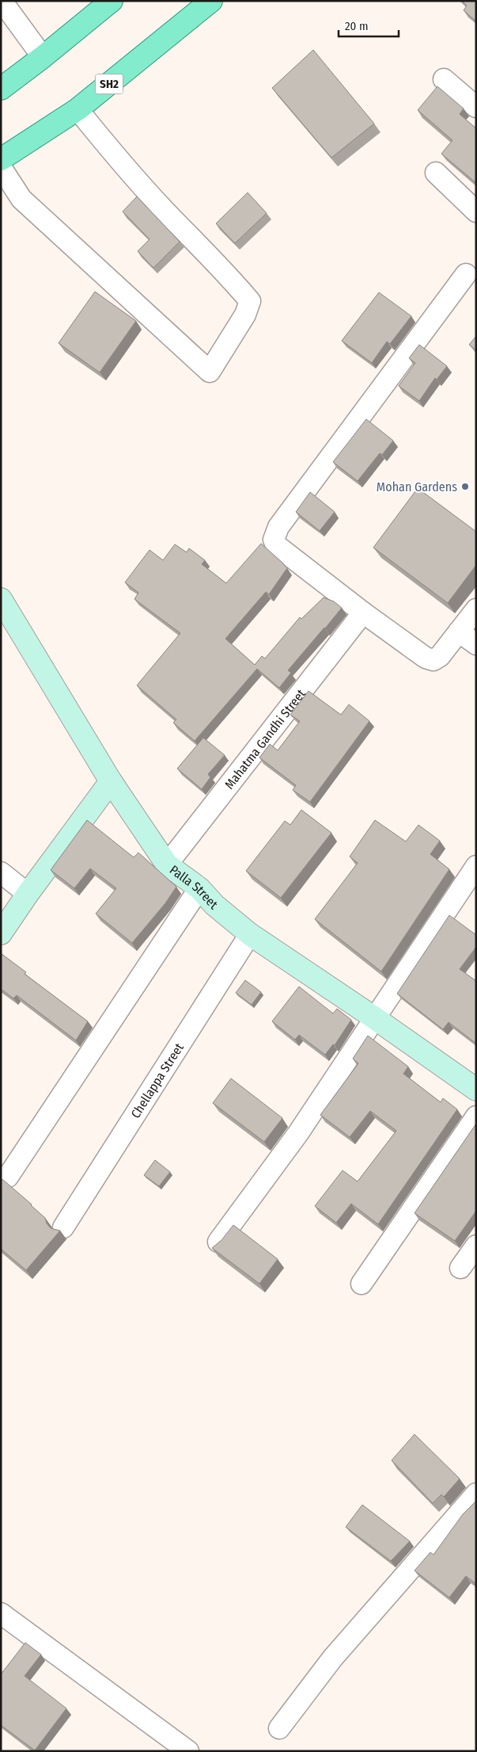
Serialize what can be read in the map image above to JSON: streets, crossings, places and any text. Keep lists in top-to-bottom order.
{
  "streets": {
    "main road": ["SH2"],
    "street": ["Mahatma Gandhi Street", "Palla Street", "Chellappa Street"]
  },
  "crossings": [
    ["Mahatma Gandhi Street", "Palla Street"],
    ["Palla Street", "Chellappa Street"]
  ],
  "places": ["Mohan Gardens"],
  "scale_bar": "20 m"
}
